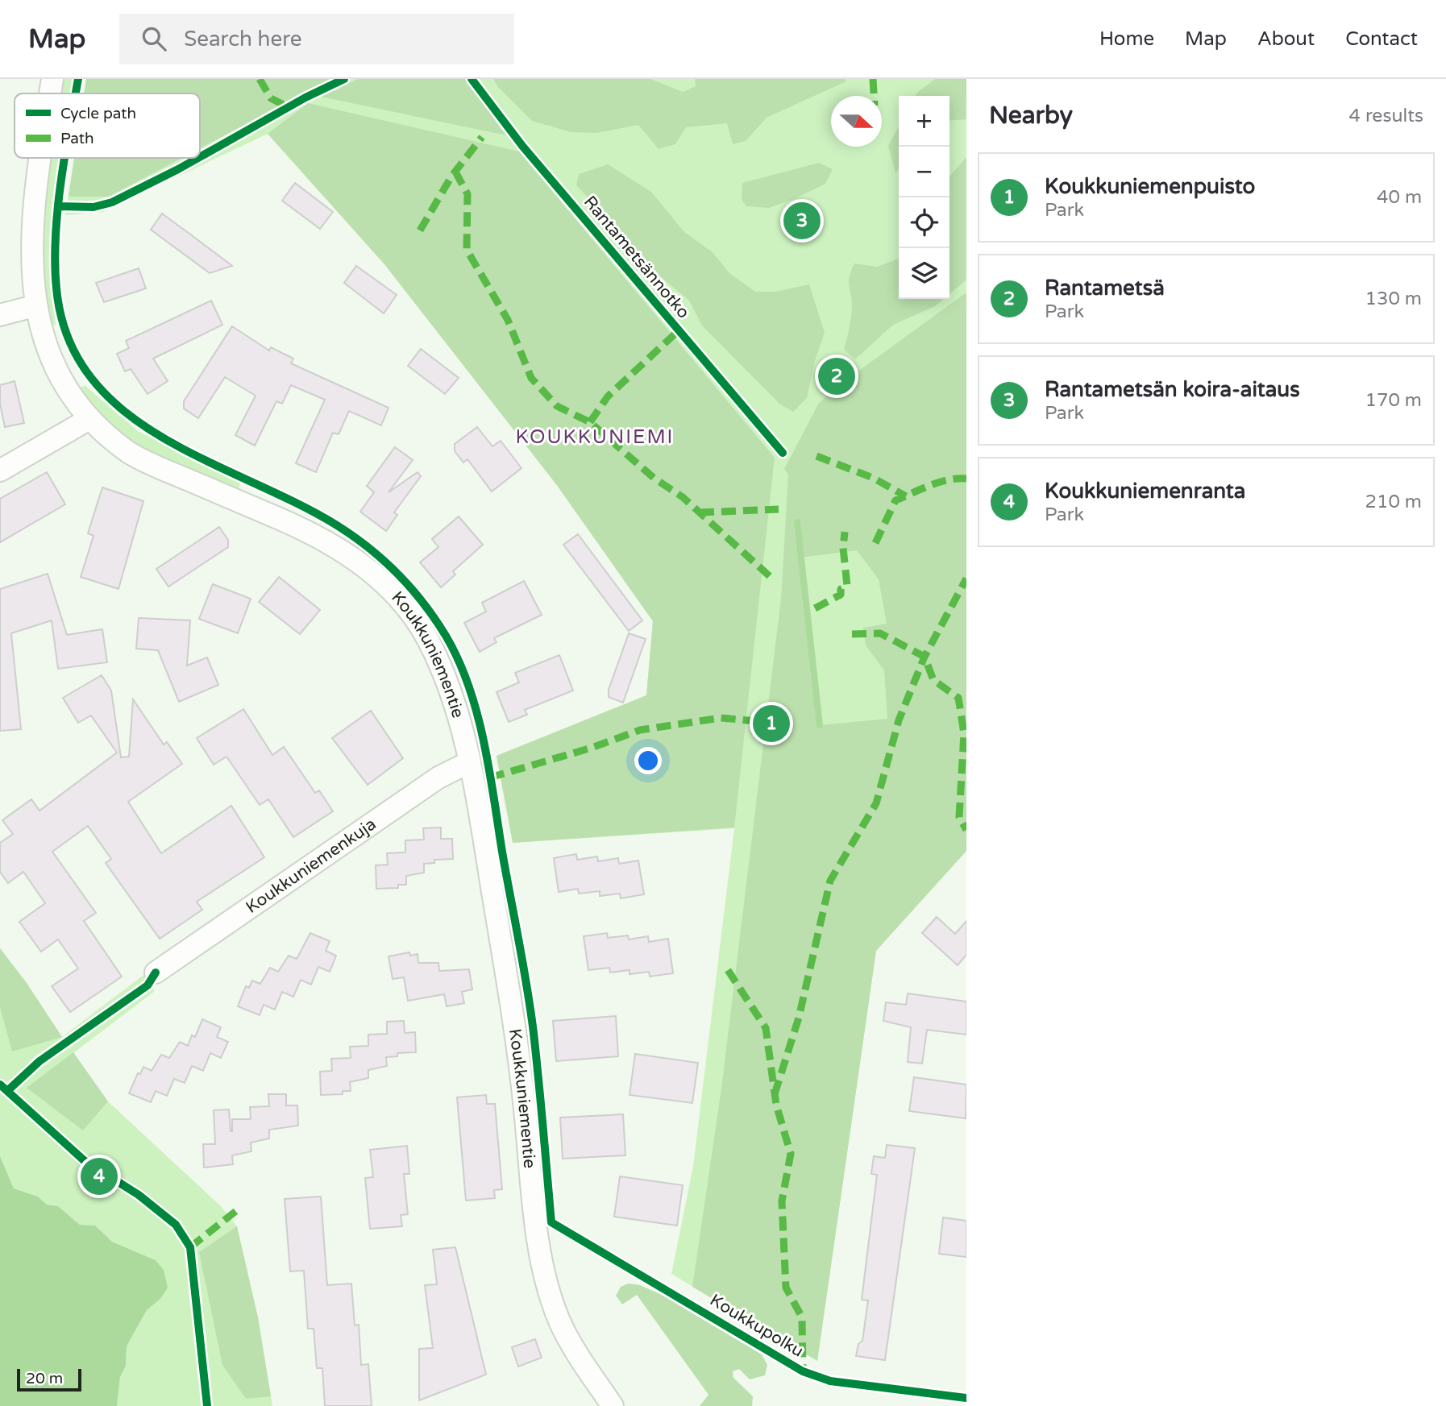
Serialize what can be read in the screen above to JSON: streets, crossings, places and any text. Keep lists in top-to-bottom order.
{
  "streets": {
    "street": ["Koukkuniementie", "Koukkuniemenkuja"],
    "cycle path": ["Rantametsännotko", "Koukkupolku"]
  },
  "crossings": [
    ["Koukkuniementie", "Koukkuniemenkuja"]
  ],
  "districts": ["KOUKKUNIEMI"],
  "legend": ["Cycle path", "Path"],
  "scale_bar": "20 m",
  "north": "right",
  "page": {
    "header": "Map",
    "search": "Search here",
    "nav": [
      "Home",
      "Map",
      "About",
      "Contact"
    ],
    "heading": ["Nearby", "4 results"],
    "map_buttons": ["+", "−"],
    "list": [
      {
        "mark": "1",
        "name": "Koukkuniemenpuisto",
        "note": "Park",
        "value": "40 m"
      },
      {
        "mark": "2",
        "name": "Rantametsä",
        "note": "Park",
        "value": "130 m"
      },
      {
        "mark": "3",
        "name": "Rantametsän koira-aitaus",
        "note": "Park",
        "value": "170 m"
      },
      {
        "mark": "4",
        "name": "Koukkuniemenranta",
        "note": "Park",
        "value": "210 m"
      }
    ],
    "pins": [
      "3",
      "2",
      "1",
      "4"
    ],
    "scale": "20 m"
  }
}
